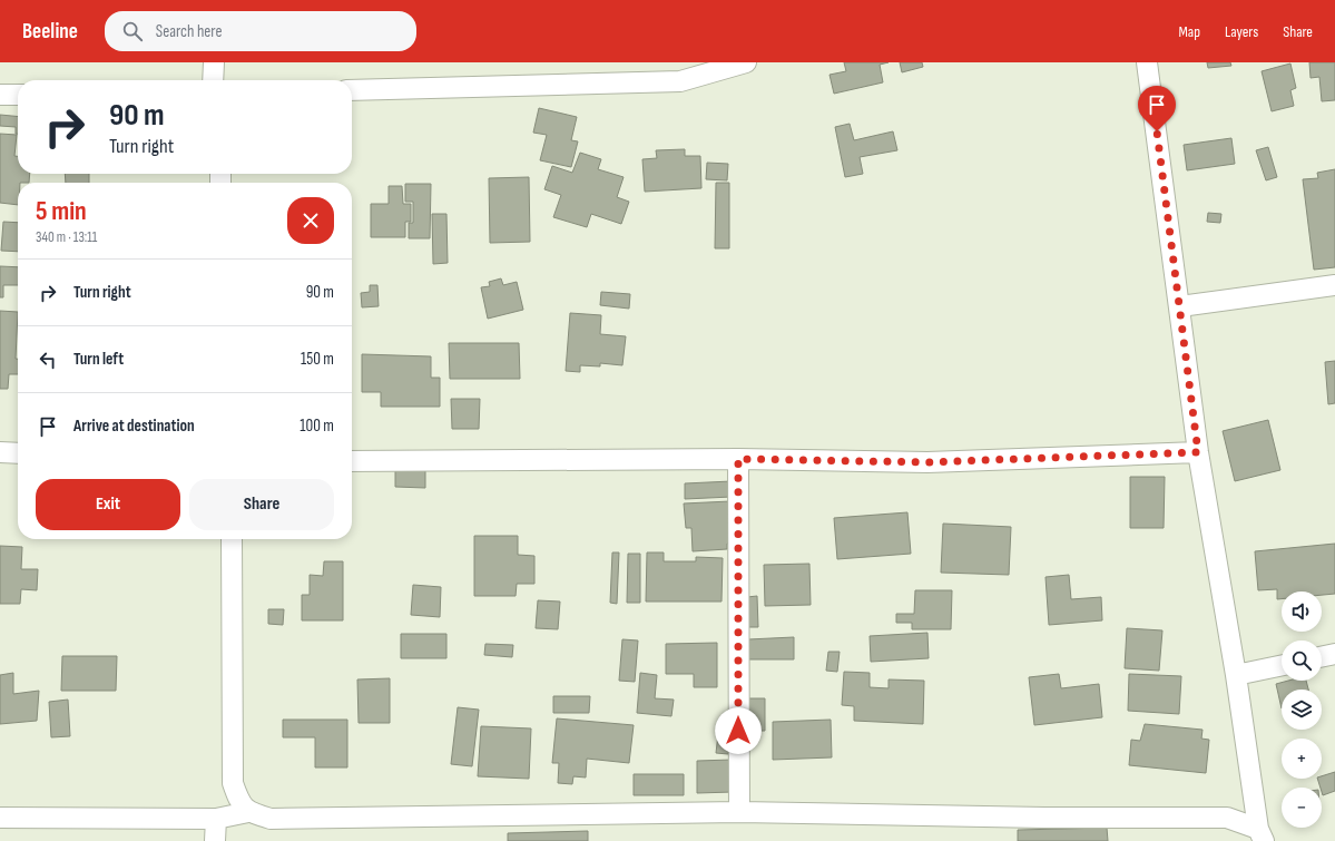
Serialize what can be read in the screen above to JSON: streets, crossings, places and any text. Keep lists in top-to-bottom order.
{
  "page": {
    "header": "Beeline",
    "search": "Search here",
    "nav": ["Map", "Layers", "Share"],
    "turn": ["90 m", "Turn right"],
    "heading": ["5 min", "340 m · 13:11"],
    "list": [
      {
        "name": "Turn right",
        "value": "90 m"
      },
      {
        "name": "Turn left",
        "value": "150 m"
      },
      {
        "name": "Arrive at destination",
        "value": "100 m"
      }
    ],
    "buttons": ["Exit", "Share"],
    "map_buttons": ["+", "−"]
  }
}
